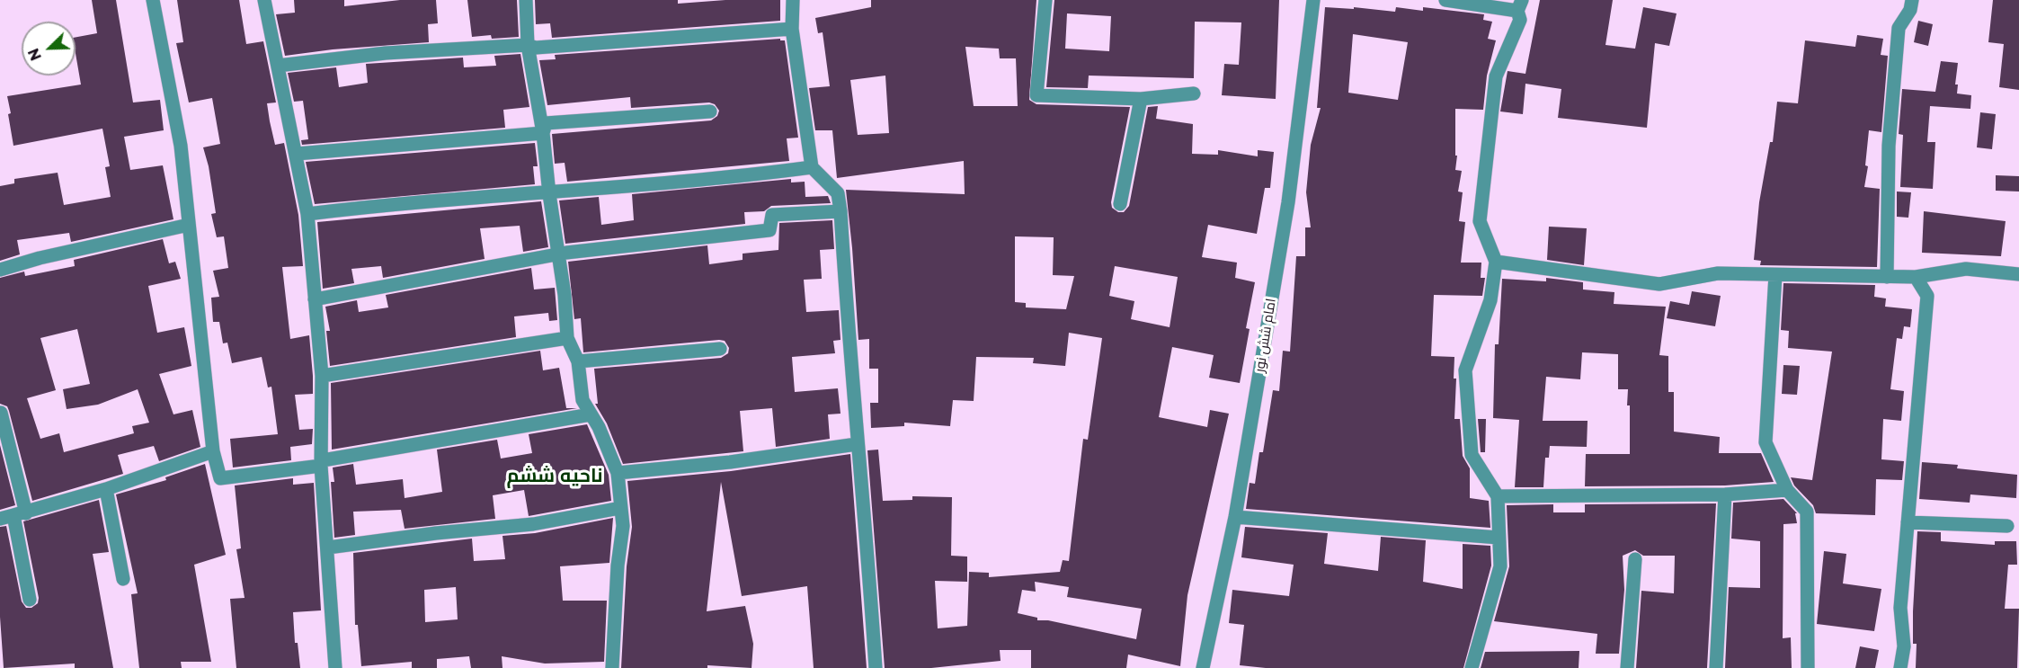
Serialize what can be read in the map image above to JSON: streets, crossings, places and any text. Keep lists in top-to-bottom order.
{
  "streets": {
    "street": ["امام شش نور"]
  },
  "districts": ["ناحیه ششم"],
  "north": "bottom left"
}
